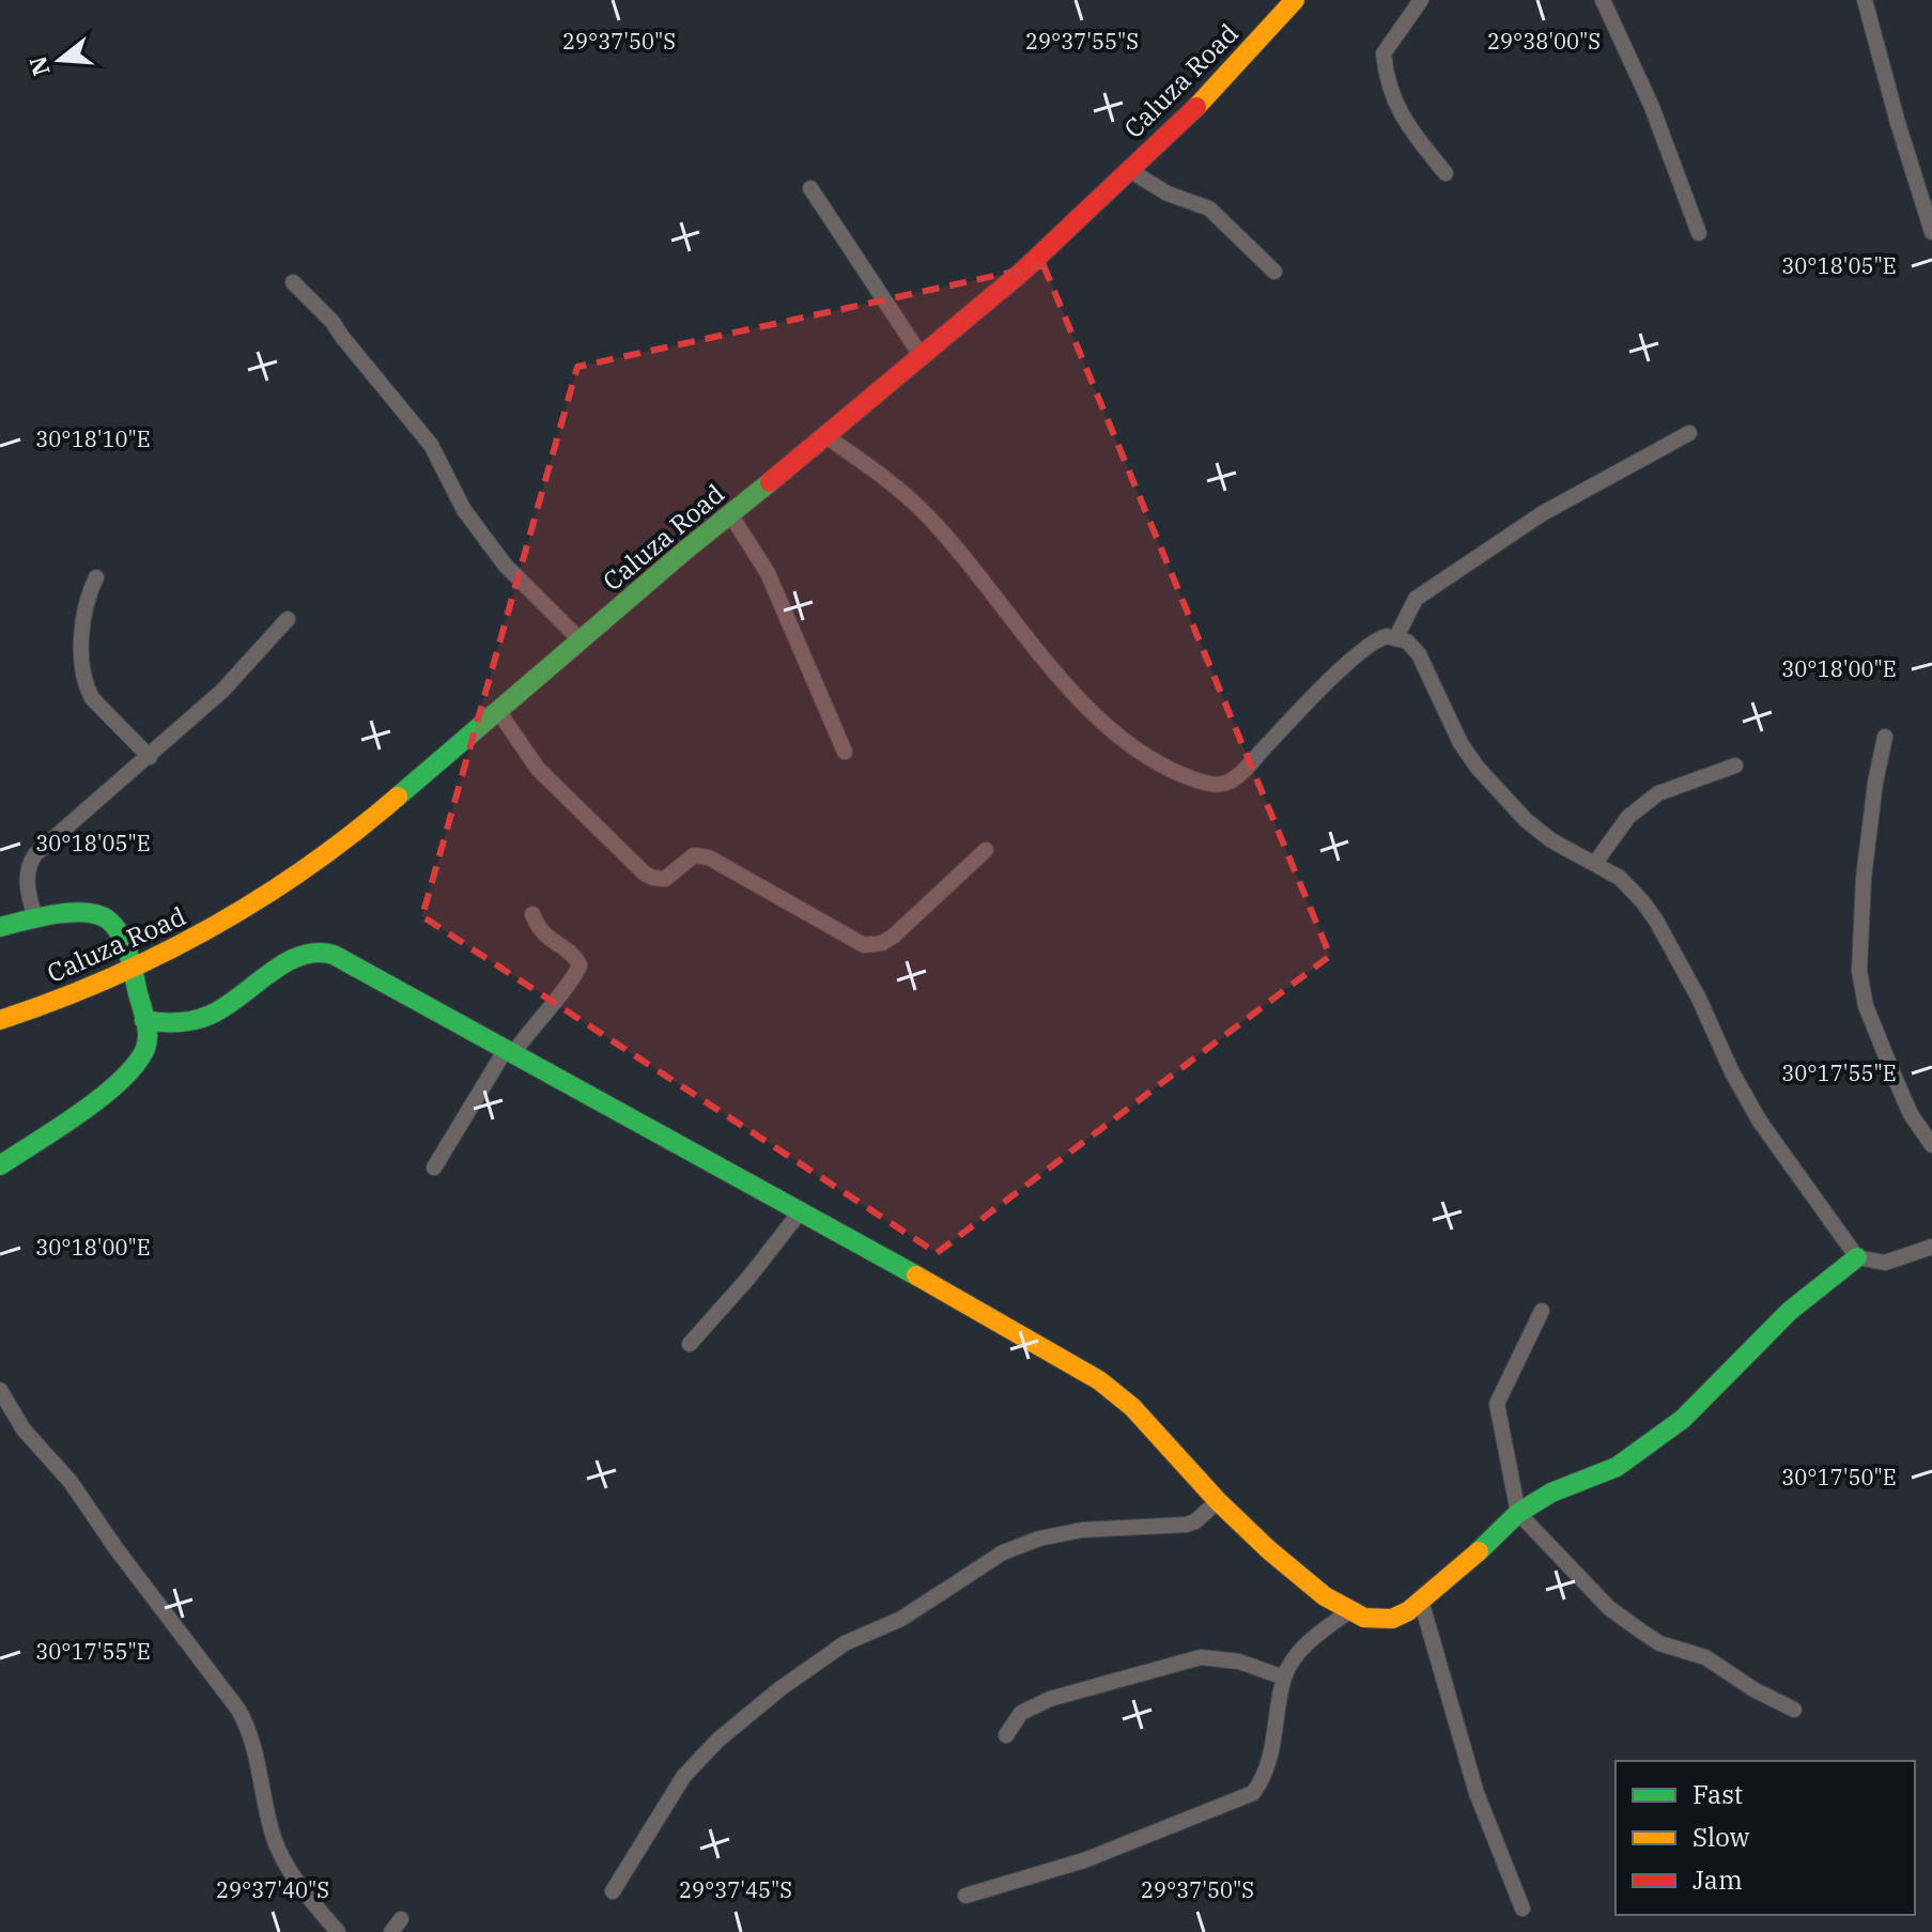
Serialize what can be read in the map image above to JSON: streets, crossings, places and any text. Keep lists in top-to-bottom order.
{
  "streets": {
    "street": ["Caluza Road"]
  },
  "legend": ["Fast", "Slow", "Jam"],
  "north": "left",
  "coordinates": [
    "29°37'50\"S",
    "29°37'55\"S",
    "29°38'00\"S",
    "30°18'05\"E",
    "30°18'10\"E",
    "30°18'00\"E",
    "30°17'55\"E",
    "30°17'50\"E",
    "29°37'40\"S",
    "29°37'45\"S"
  ]
}
